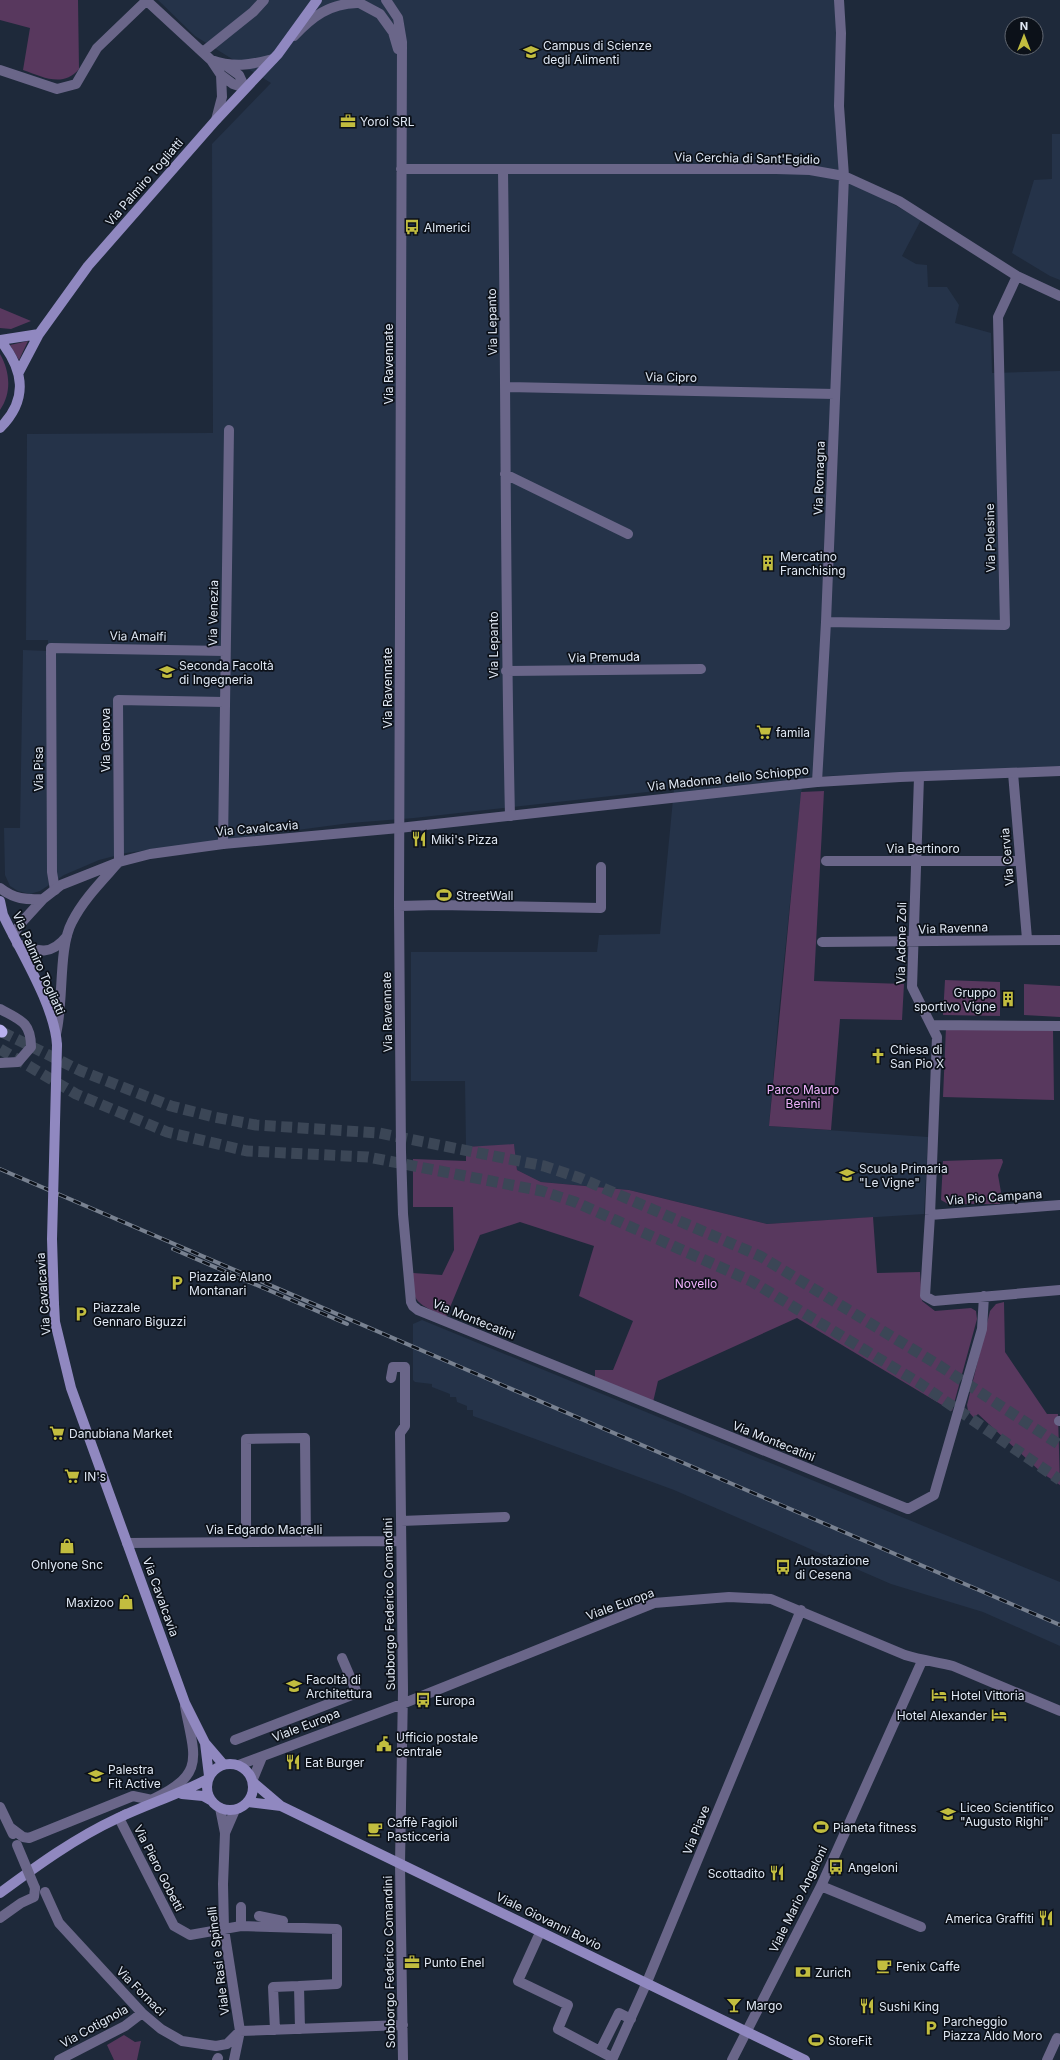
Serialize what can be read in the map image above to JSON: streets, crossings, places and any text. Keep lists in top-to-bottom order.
{
  "streets": {
    "main road": ["Via Palmiro Togliatti", "Via Cavalcavia", "Viale Giovanni Bovio"],
    "street": [
      "Via Cerchia di Sant'Egidio",
      "Via Lepanto",
      "Via Ravennate",
      "Via Cipro",
      "Via Romagna",
      "Via Polesine",
      "Via Venezia",
      "Via Amalfi",
      "Via Premuda",
      "Via Genova",
      "Via Pisa",
      "Via Madonna dello Schioppo",
      "Via Bertinoro",
      "Via Cervia",
      "Via Ravenna",
      "Via Adone Zoli",
      "Via Pio Campana",
      "Via Montecatini",
      "Via Edgardo Macrelli",
      "Subborgo Federico Comandini",
      "Viale Europa",
      "Via Piave",
      "Via Piero Gobetti",
      "Viale Mario Angeloni",
      "Viale Rasi e Spinelli",
      "Sobborgo Federico Comandini",
      "Via Fornaci",
      "Via Cotignola"
    ]
  },
  "crossings": [
    ["Via Cerchia di Sant'Egidio", "Via Lepanto"],
    ["Via Cerchia di Sant'Egidio", "Via Ravennate"],
    ["Via Cerchia di Sant'Egidio", "Via Romagna"],
    ["Via Cerchia di Sant'Egidio", "Via Polesine"],
    ["Via Palmiro Togliatti", "Via Ravennate"],
    ["Via Palmiro Togliatti", "Via Cavalcavia"],
    ["Via Lepanto", "Via Cipro"],
    ["Via Lepanto", "Via Premuda"],
    ["Via Lepanto", "Via Madonna dello Schioppo"],
    ["Via Ravennate", "Via Madonna dello Schioppo"],
    ["Via Ravennate", "Via Cavalcavia"],
    ["Via Ravennate", "Via Montecatini"],
    ["Via Cipro", "Via Romagna"],
    ["Via Romagna", "Via Polesine"],
    ["Via Romagna", "Via Madonna dello Schioppo"],
    ["Via Venezia", "Via Amalfi"],
    ["Via Venezia", "Via Genova"],
    ["Via Venezia", "Via Cavalcavia"],
    ["Via Amalfi", "Via Pisa"],
    ["Via Genova", "Via Cavalcavia"],
    ["Via Pisa", "Via Cavalcavia"],
    ["Via Madonna dello Schioppo", "Via Cavalcavia"],
    ["Via Madonna dello Schioppo", "Via Cervia"],
    ["Via Madonna dello Schioppo", "Via Adone Zoli"],
    ["Via Cavalcavia", "Via Edgardo Macrelli"],
    ["Via Cavalcavia", "Viale Europa"],
    ["Via Cavalcavia", "Via Piero Gobetti"],
    ["Via Cavalcavia", "Viale Giovanni Bovio"],
    ["Via Cavalcavia", "Viale Rasi e Spinelli"],
    ["Via Bertinoro", "Via Cervia"],
    ["Via Bertinoro", "Via Adone Zoli"],
    ["Via Cervia", "Via Ravenna"],
    ["Via Ravenna", "Via Adone Zoli"],
    ["Via Adone Zoli", "Via Pio Campana"],
    ["Via Adone Zoli", "Via Montecatini"],
    ["Via Edgardo Macrelli", "Subborgo Federico Comandini"],
    ["Subborgo Federico Comandini", "Viale Europa"],
    ["Subborgo Federico Comandini", "Viale Giovanni Bovio"],
    ["Subborgo Federico Comandini", "Sobborgo Federico Comandini"],
    ["Viale Europa", "Via Piave"],
    ["Viale Europa", "Viale Mario Angeloni"],
    ["Viale Europa", "Viale Giovanni Bovio"],
    ["Viale Europa", "Viale Rasi e Spinelli"],
    ["Via Piave", "Viale Giovanni Bovio"],
    ["Via Piero Gobetti", "Viale Rasi e Spinelli"],
    ["Viale Mario Angeloni", "Viale Giovanni Bovio"],
    ["Viale Giovanni Bovio", "Viale Rasi e Spinelli"],
    ["Viale Giovanni Bovio", "Sobborgo Federico Comandini"],
    ["Viale Rasi e Spinelli", "Via Fornaci"],
    ["Via Fornaci", "Via Cotignola"]
  ],
  "parks": ["Parco Mauro Benini", "Novello"],
  "places": {
    "school or university": [
      "Campus di Scienze degli Alimenti",
      "Seconda Facoltà di Ingegneria",
      "Scuola Primaria \"Le Vigne\"",
      "Facoltà di Architettura",
      "Palestra Fit Active",
      "Liceo Scientifico \"Augusto Righi\""
    ],
    "office": ["Yoroi SRL", "Punto Enel"],
    "bus stop": [
      "Almerici",
      "Autostazione di Cesena",
      "Europa",
      "Angeloni"
    ],
    "building": ["Mercatino Franchising", "Gruppo sportivo Vigne"],
    "supermarket": ["famila", "Danubiana Market", "IN's"],
    "restaurant": [
      "Miki's Pizza",
      "Eat Burger",
      "Scottadito",
      "America Graffiti",
      "Sushi King"
    ],
    "sports": ["StreetWall", "Pianeta fitness", "StoreFit"],
    "church": ["Chiesa di San Pio X"],
    "parking": ["Piazzale Alano Montanari", "Piazzale Gennaro Biguzzi", "Parcheggio Piazza Aldo Moro"],
    "shop": ["Onlyone Snc", "Maxizoo"],
    "hotel": ["Hotel Vittoria", "Hotel Alexander"],
    "public building": ["Ufficio postale centrale"],
    "cafe": ["Caffè Fagioli Pasticceria", "Fenix Caffe"],
    "bank": ["Zurich"],
    "bar": ["Margo"]
  },
  "north": "top"
}
